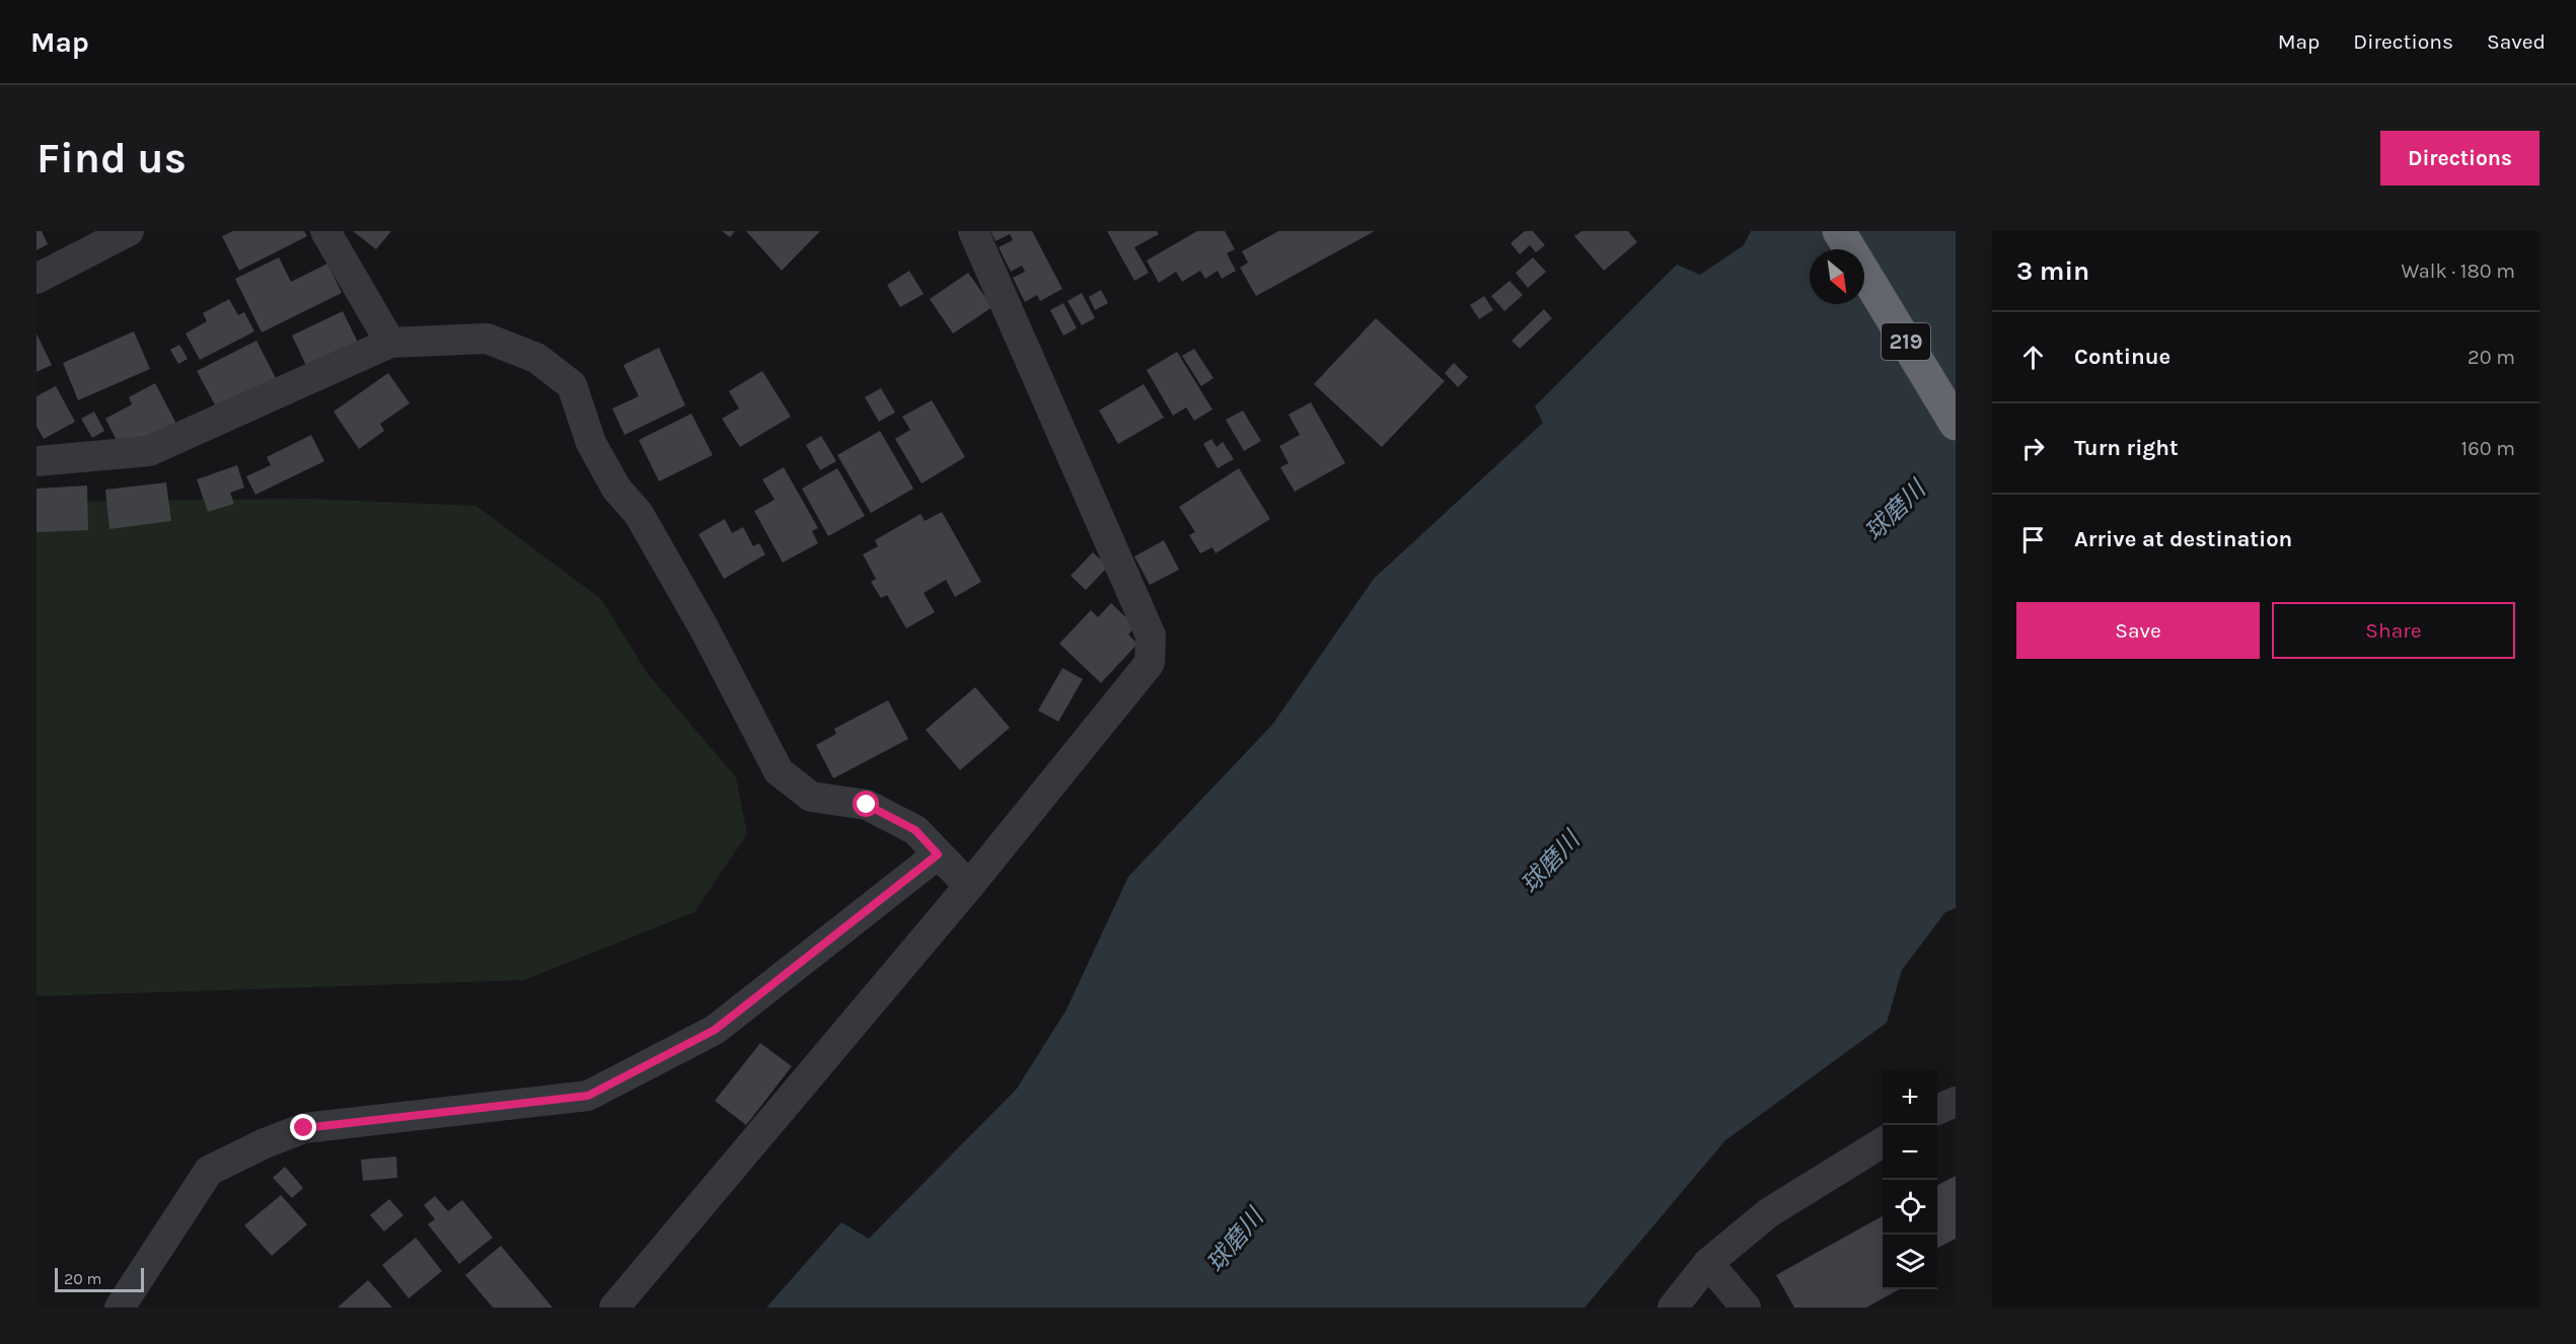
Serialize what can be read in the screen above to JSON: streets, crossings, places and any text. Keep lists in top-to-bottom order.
{
  "streets": {
    "highway": ["219"]
  },
  "water": ["球磨川"],
  "scale_bar": "20 m",
  "north": "bottom right",
  "page": {
    "header": "Map",
    "nav": ["Map", "Directions", "Saved"],
    "buttons": [
      "Directions",
      ["Save", "Share"]
    ],
    "title": "Find us",
    "heading": ["3 min", "Walk · 180 m"],
    "list": [
      ["Continue", "20 m"],
      ["Turn right", "160 m"],
      "Arrive at destination"
    ],
    "map_buttons": ["+", "−"],
    "scale": "20 m"
  }
}
